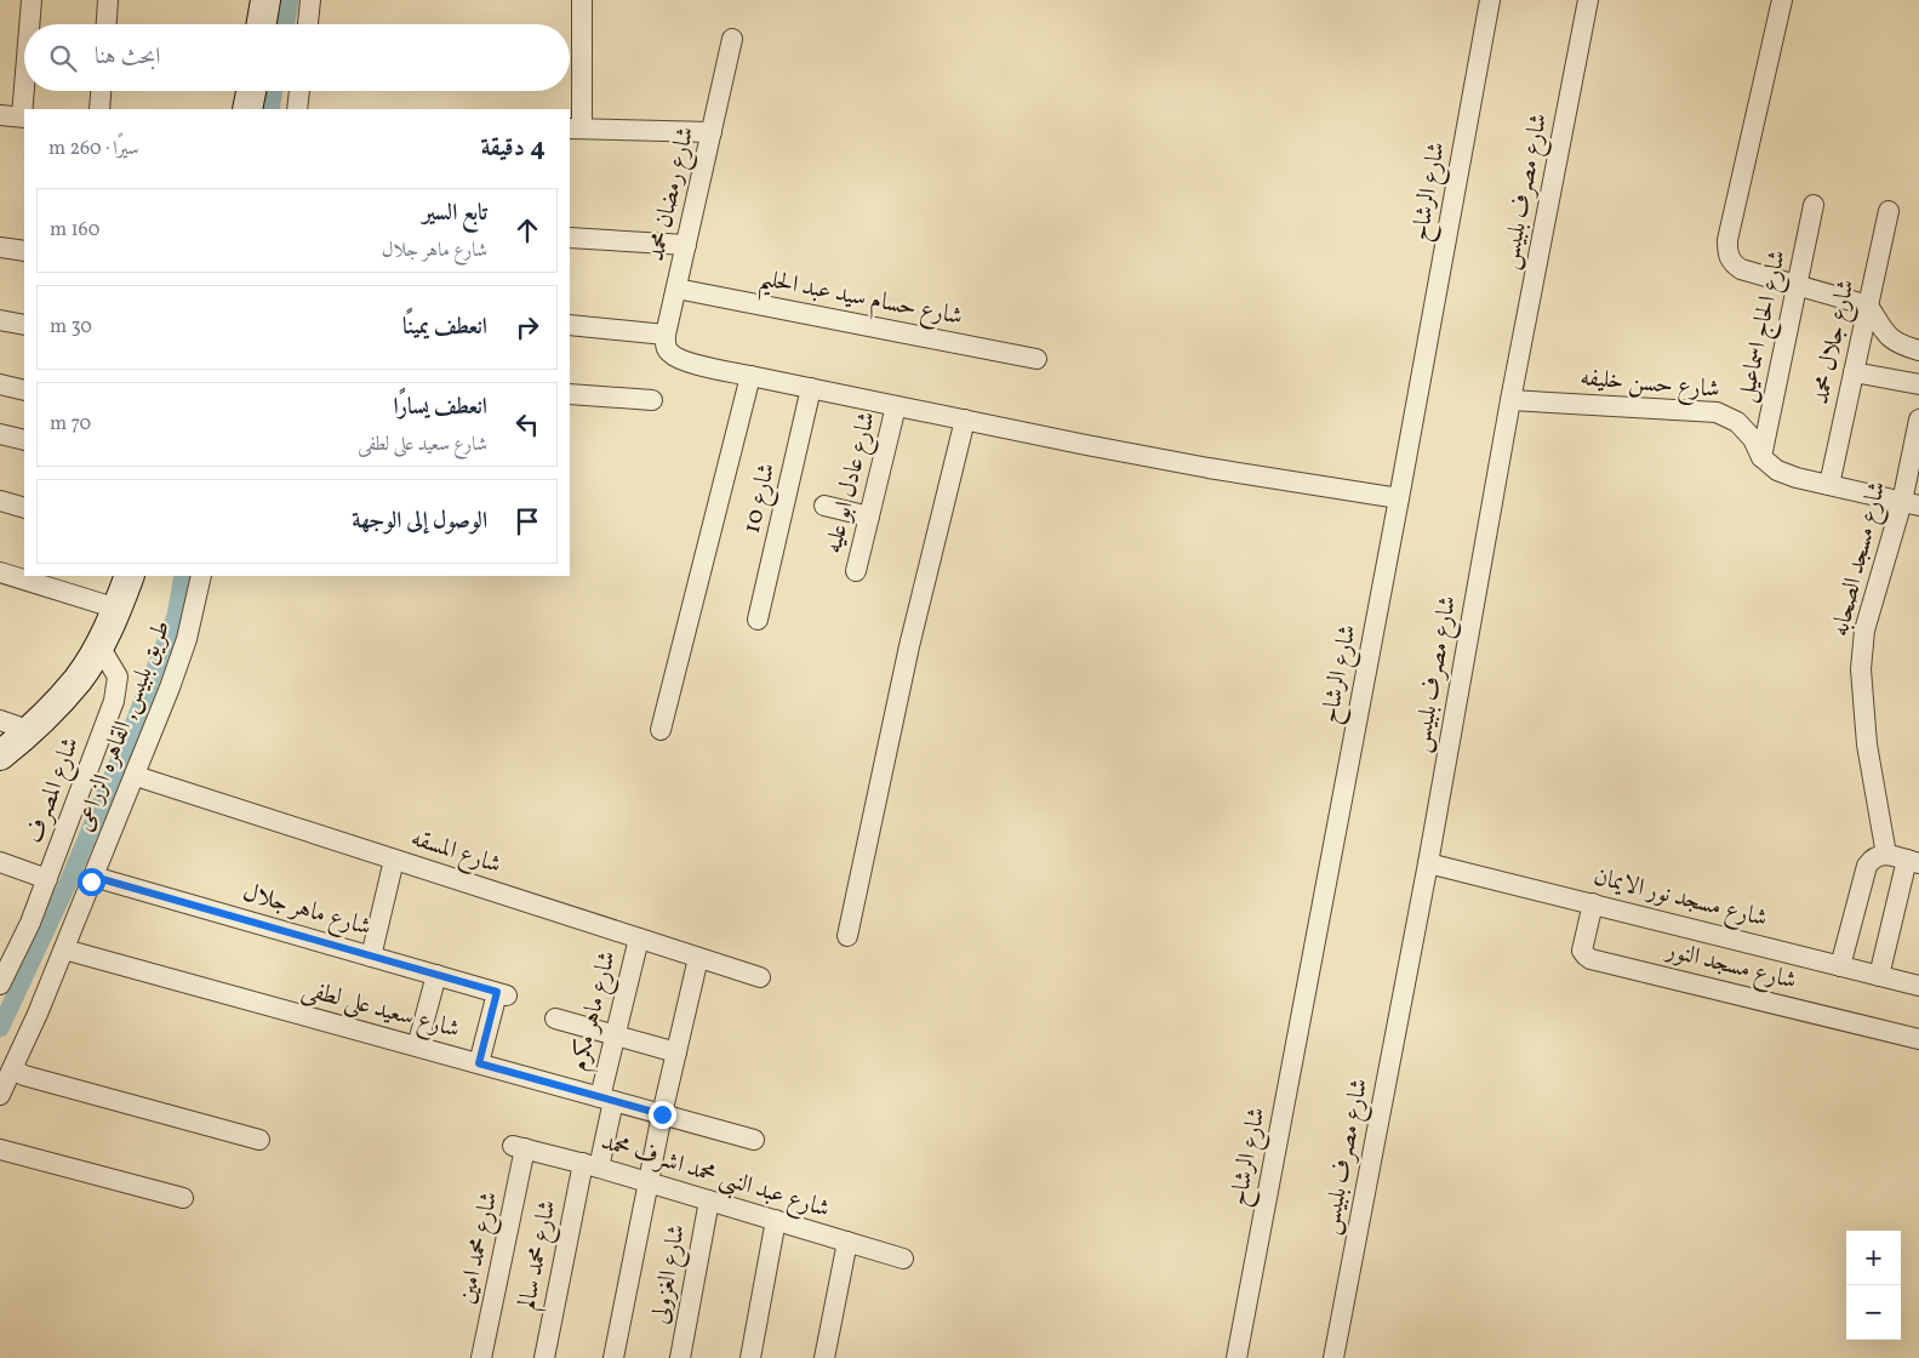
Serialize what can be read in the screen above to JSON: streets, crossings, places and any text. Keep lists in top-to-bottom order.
{
  "streets": {
    "street": [
      "شارع الرشاح",
      "شارع مصرف بلبيس",
      "شارع رمضان محمد",
      "شارع حسام سيد عبد الحليم",
      "شارع الحاج اسماعيل",
      "شارع جلال محمد",
      "شارع حسن خليفه",
      "شارع عادل ابو عليه",
      "شارع 10",
      "شارع مسجد الصحابه",
      "طريق بلبيس, القاهره الزراعى",
      "شارع المصرف",
      "شارع المسقه",
      "شارع مسجد نور الايمان",
      "شارع ماهر جلال",
      "شارع مسجد النور",
      "شارع سعيد على لطفى",
      "شارع ماهر مكرم",
      "شارع عبد النبى محمد اشرف محمد",
      "شارع محمد امين",
      "شارع محمد سالم",
      "شارع الغزولى"
    ]
  },
  "crossings": [
    ["شارع مصرف بلبيس", "شارع حسن خليفه"],
    ["شارع مصرف بلبيس", "شارع مسجد نور الايمان"],
    ["شارع رمضان محمد", "شارع حسام سيد عبد الحليم"],
    ["شارع الحاج اسماعيل", "شارع حسن خليفه"],
    ["شارع جلال محمد", "شارع حسن خليفه"],
    ["شارع حسن خليفه", "شارع مسجد الصحابه"],
    ["طريق بلبيس, القاهره الزراعى", "شارع المسقه"],
    ["طريق بلبيس, القاهره الزراعى", "شارع ماهر جلال"],
    ["طريق بلبيس, القاهره الزراعى", "شارع سعيد على لطفى"],
    ["شارع المسقه", "شارع ماهر مكرم"],
    ["شارع مسجد نور الايمان", "شارع مسجد النور"],
    ["شارع ماهر جلال", "شارع سعيد على لطفى"],
    ["شارع سعيد على لطفى", "شارع ماهر مكرم"],
    ["شارع ماهر مكرم", "شارع عبد النبى محمد اشرف محمد"],
    ["شارع ماهر مكرم", "شارع محمد سالم"],
    ["شارع عبد النبى محمد اشرف محمد", "شارع محمد امين"],
    ["شارع عبد النبى محمد اشرف محمد", "شارع محمد سالم"],
    ["شارع عبد النبى محمد اشرف محمد", "شارع الغزولى"]
  ],
  "page": {
    "search": "ابحث هنا",
    "heading": ["4 دقيقة", "سيرًا · 260 m"],
    "list": [
      ["تابع السير", "شارع ماهر جلال", "160 m"],
      ["انعطف يمينًا", "30 m"],
      ["انعطف يسارًا", "شارع سعيد على لطفى", "70 m"],
      "الوصول إلى الوجهة"
    ],
    "map_buttons": ["+", "−"]
  }
}
